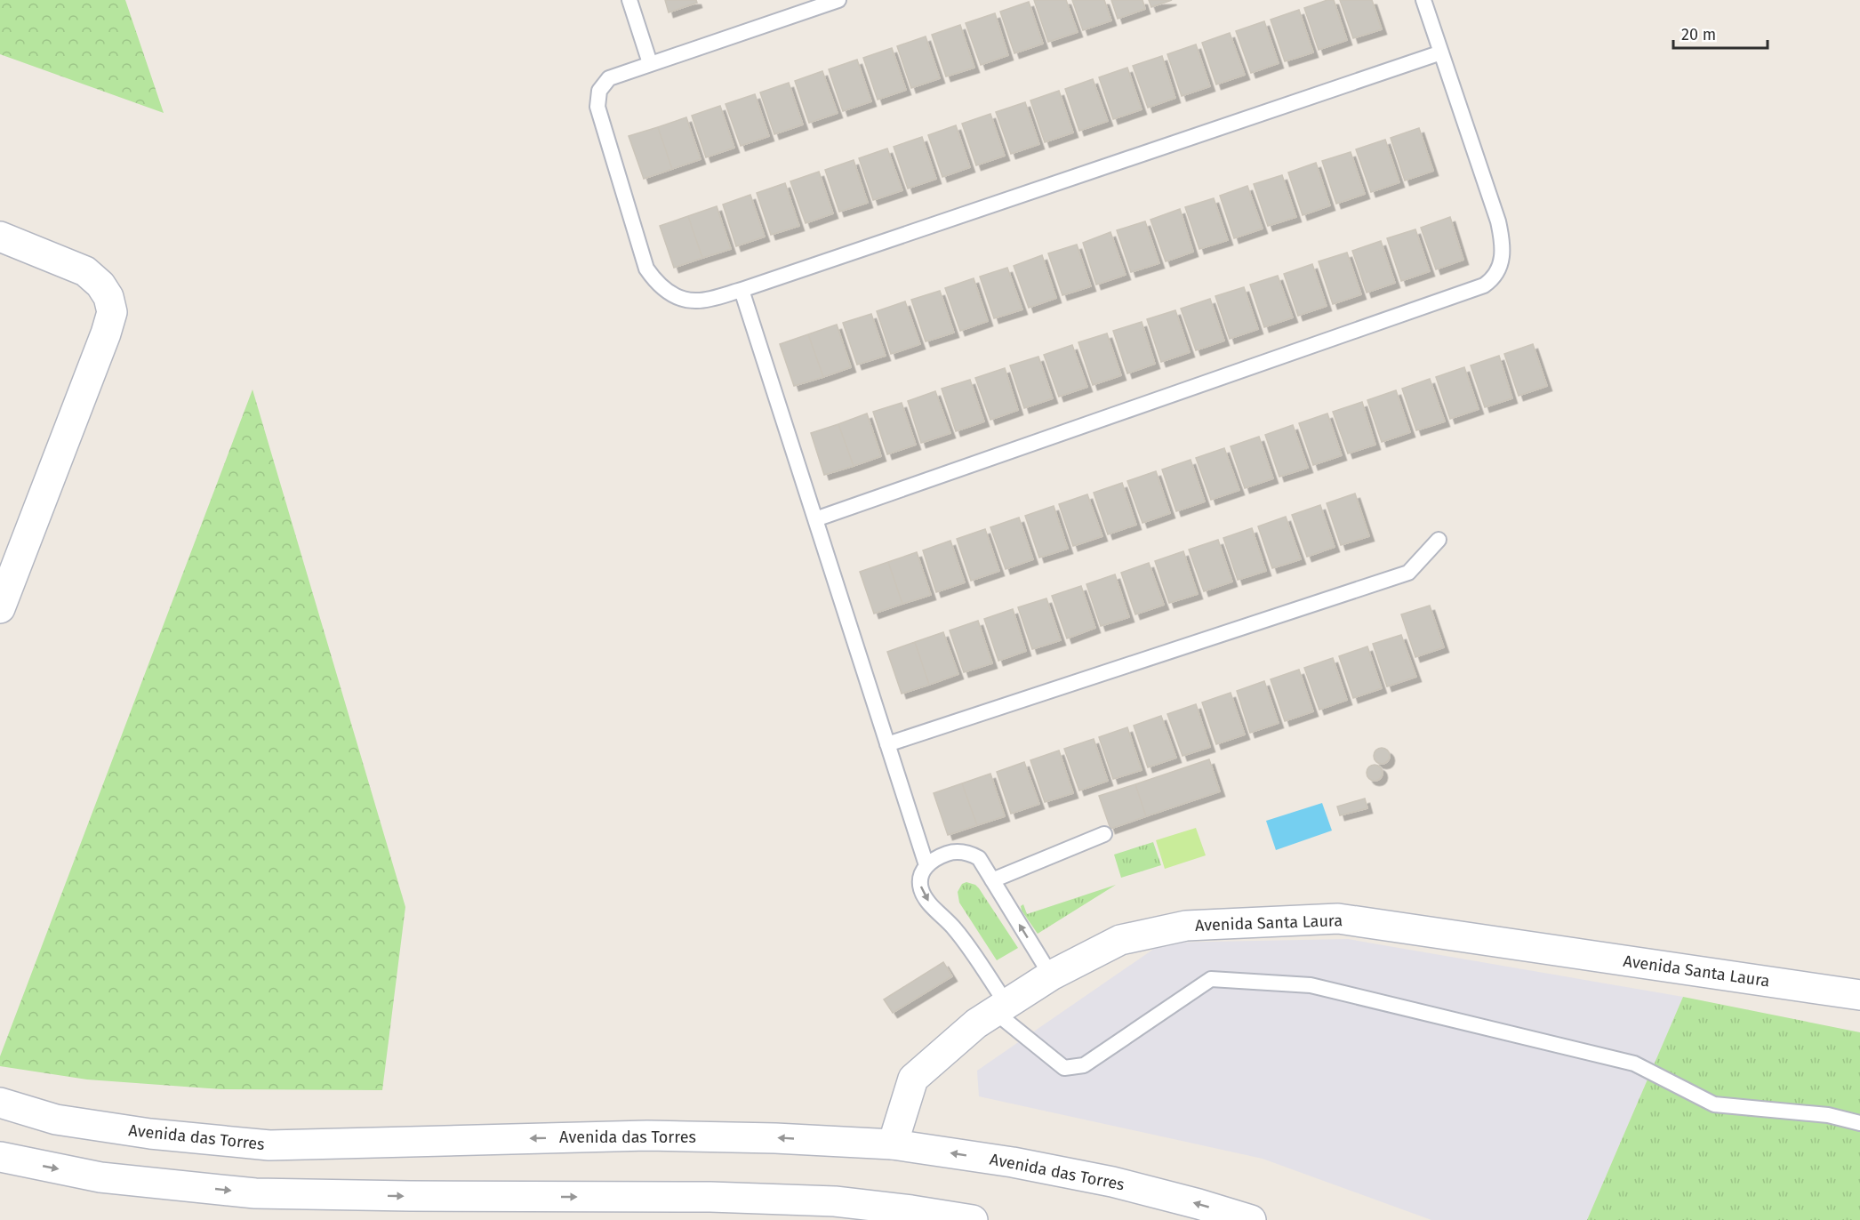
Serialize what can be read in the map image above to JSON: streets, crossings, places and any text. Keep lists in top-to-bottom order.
{
  "streets": {
    "main road": ["Avenida Santa Laura", "Avenida das Torres"]
  },
  "crossings": [
    ["Avenida Santa Laura", "Avenida das Torres"]
  ],
  "scale_bar": "20 m"
}
